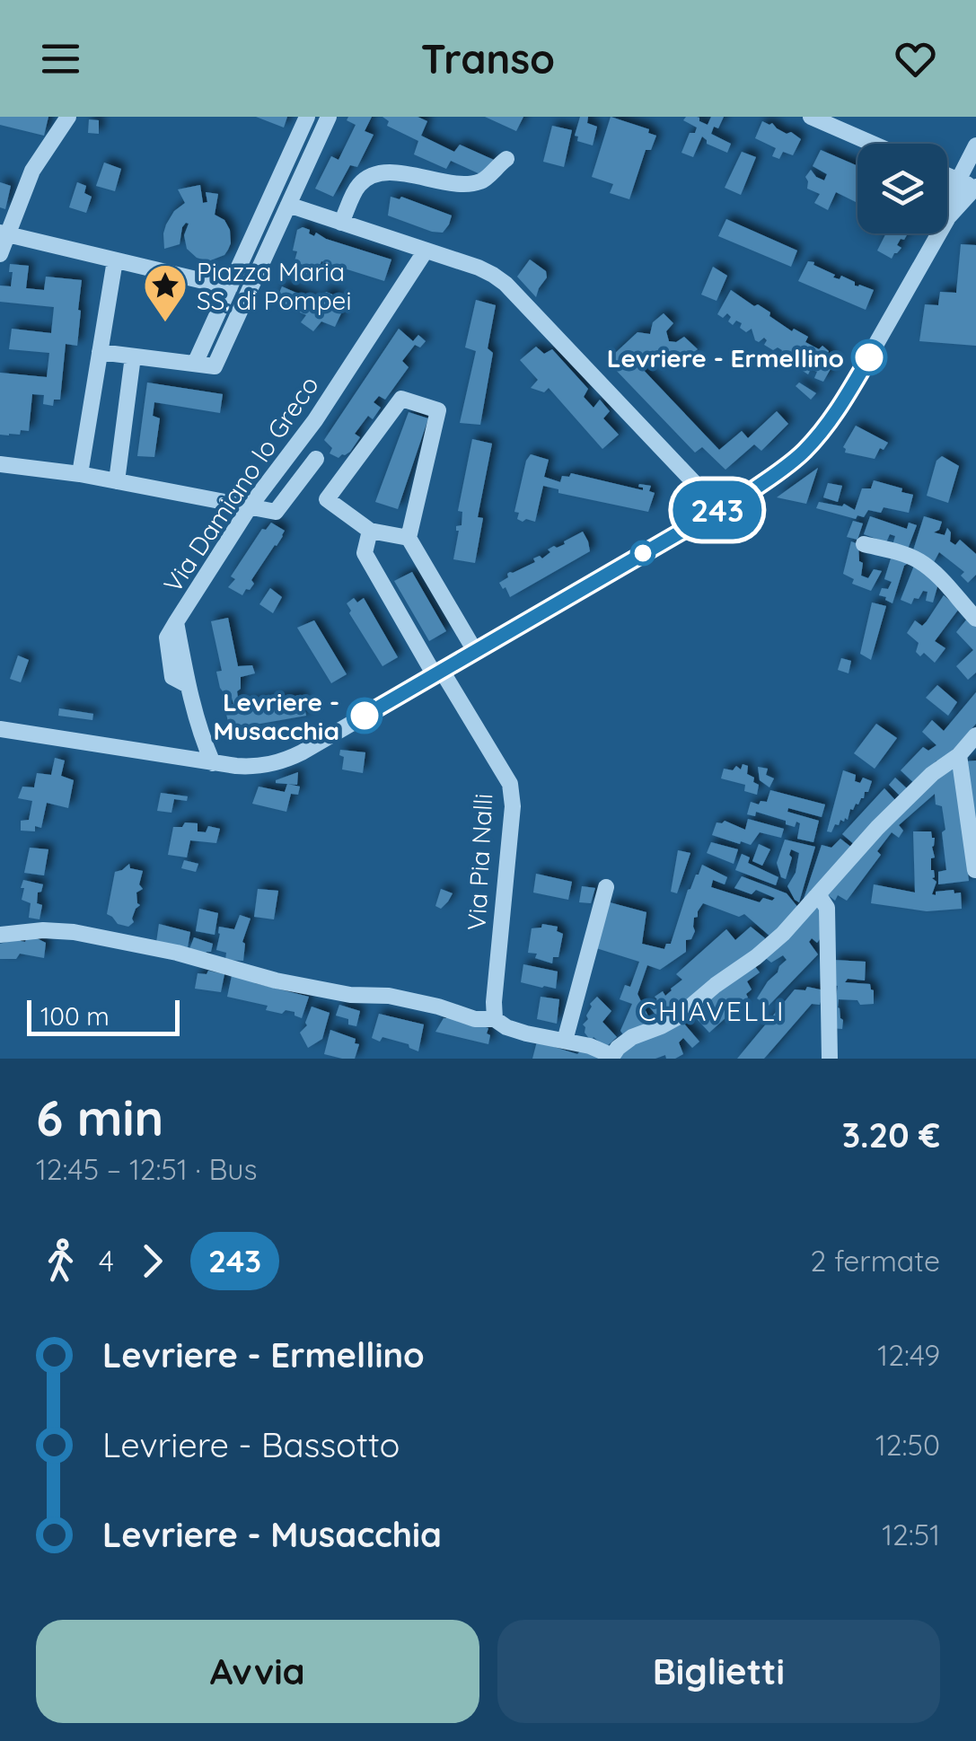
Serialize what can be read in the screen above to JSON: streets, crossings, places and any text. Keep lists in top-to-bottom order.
{
  "streets": {
    "street": ["Via Damiano lo Greco", "Via Pia Nalli"]
  },
  "districts": ["CHIAVELLI"],
  "places": {
    "place": ["Piazza Maria SS. di Pompei"],
    "other": ["Levriere - Ermellino", "Levriere - Musacchia"]
  },
  "lines": ["bus line 243"],
  "scale_bar": "100 m",
  "page": {
    "header": "Transo",
    "on_map": "243",
    "scale": "100 m",
    "heading": ["6 min", "12:45 – 12:51 · Bus", "3.20 €"],
    "legs": ["4", "243", "2 fermate"],
    "list": [
      {
        "name": "Levriere - Ermellino",
        "value": "12:49"
      },
      {
        "name": "Levriere - Bassotto",
        "value": "12:50"
      },
      {
        "name": "Levriere - Musacchia",
        "value": "12:51"
      }
    ],
    "buttons": ["Avvia", "Biglietti"]
  }
}
